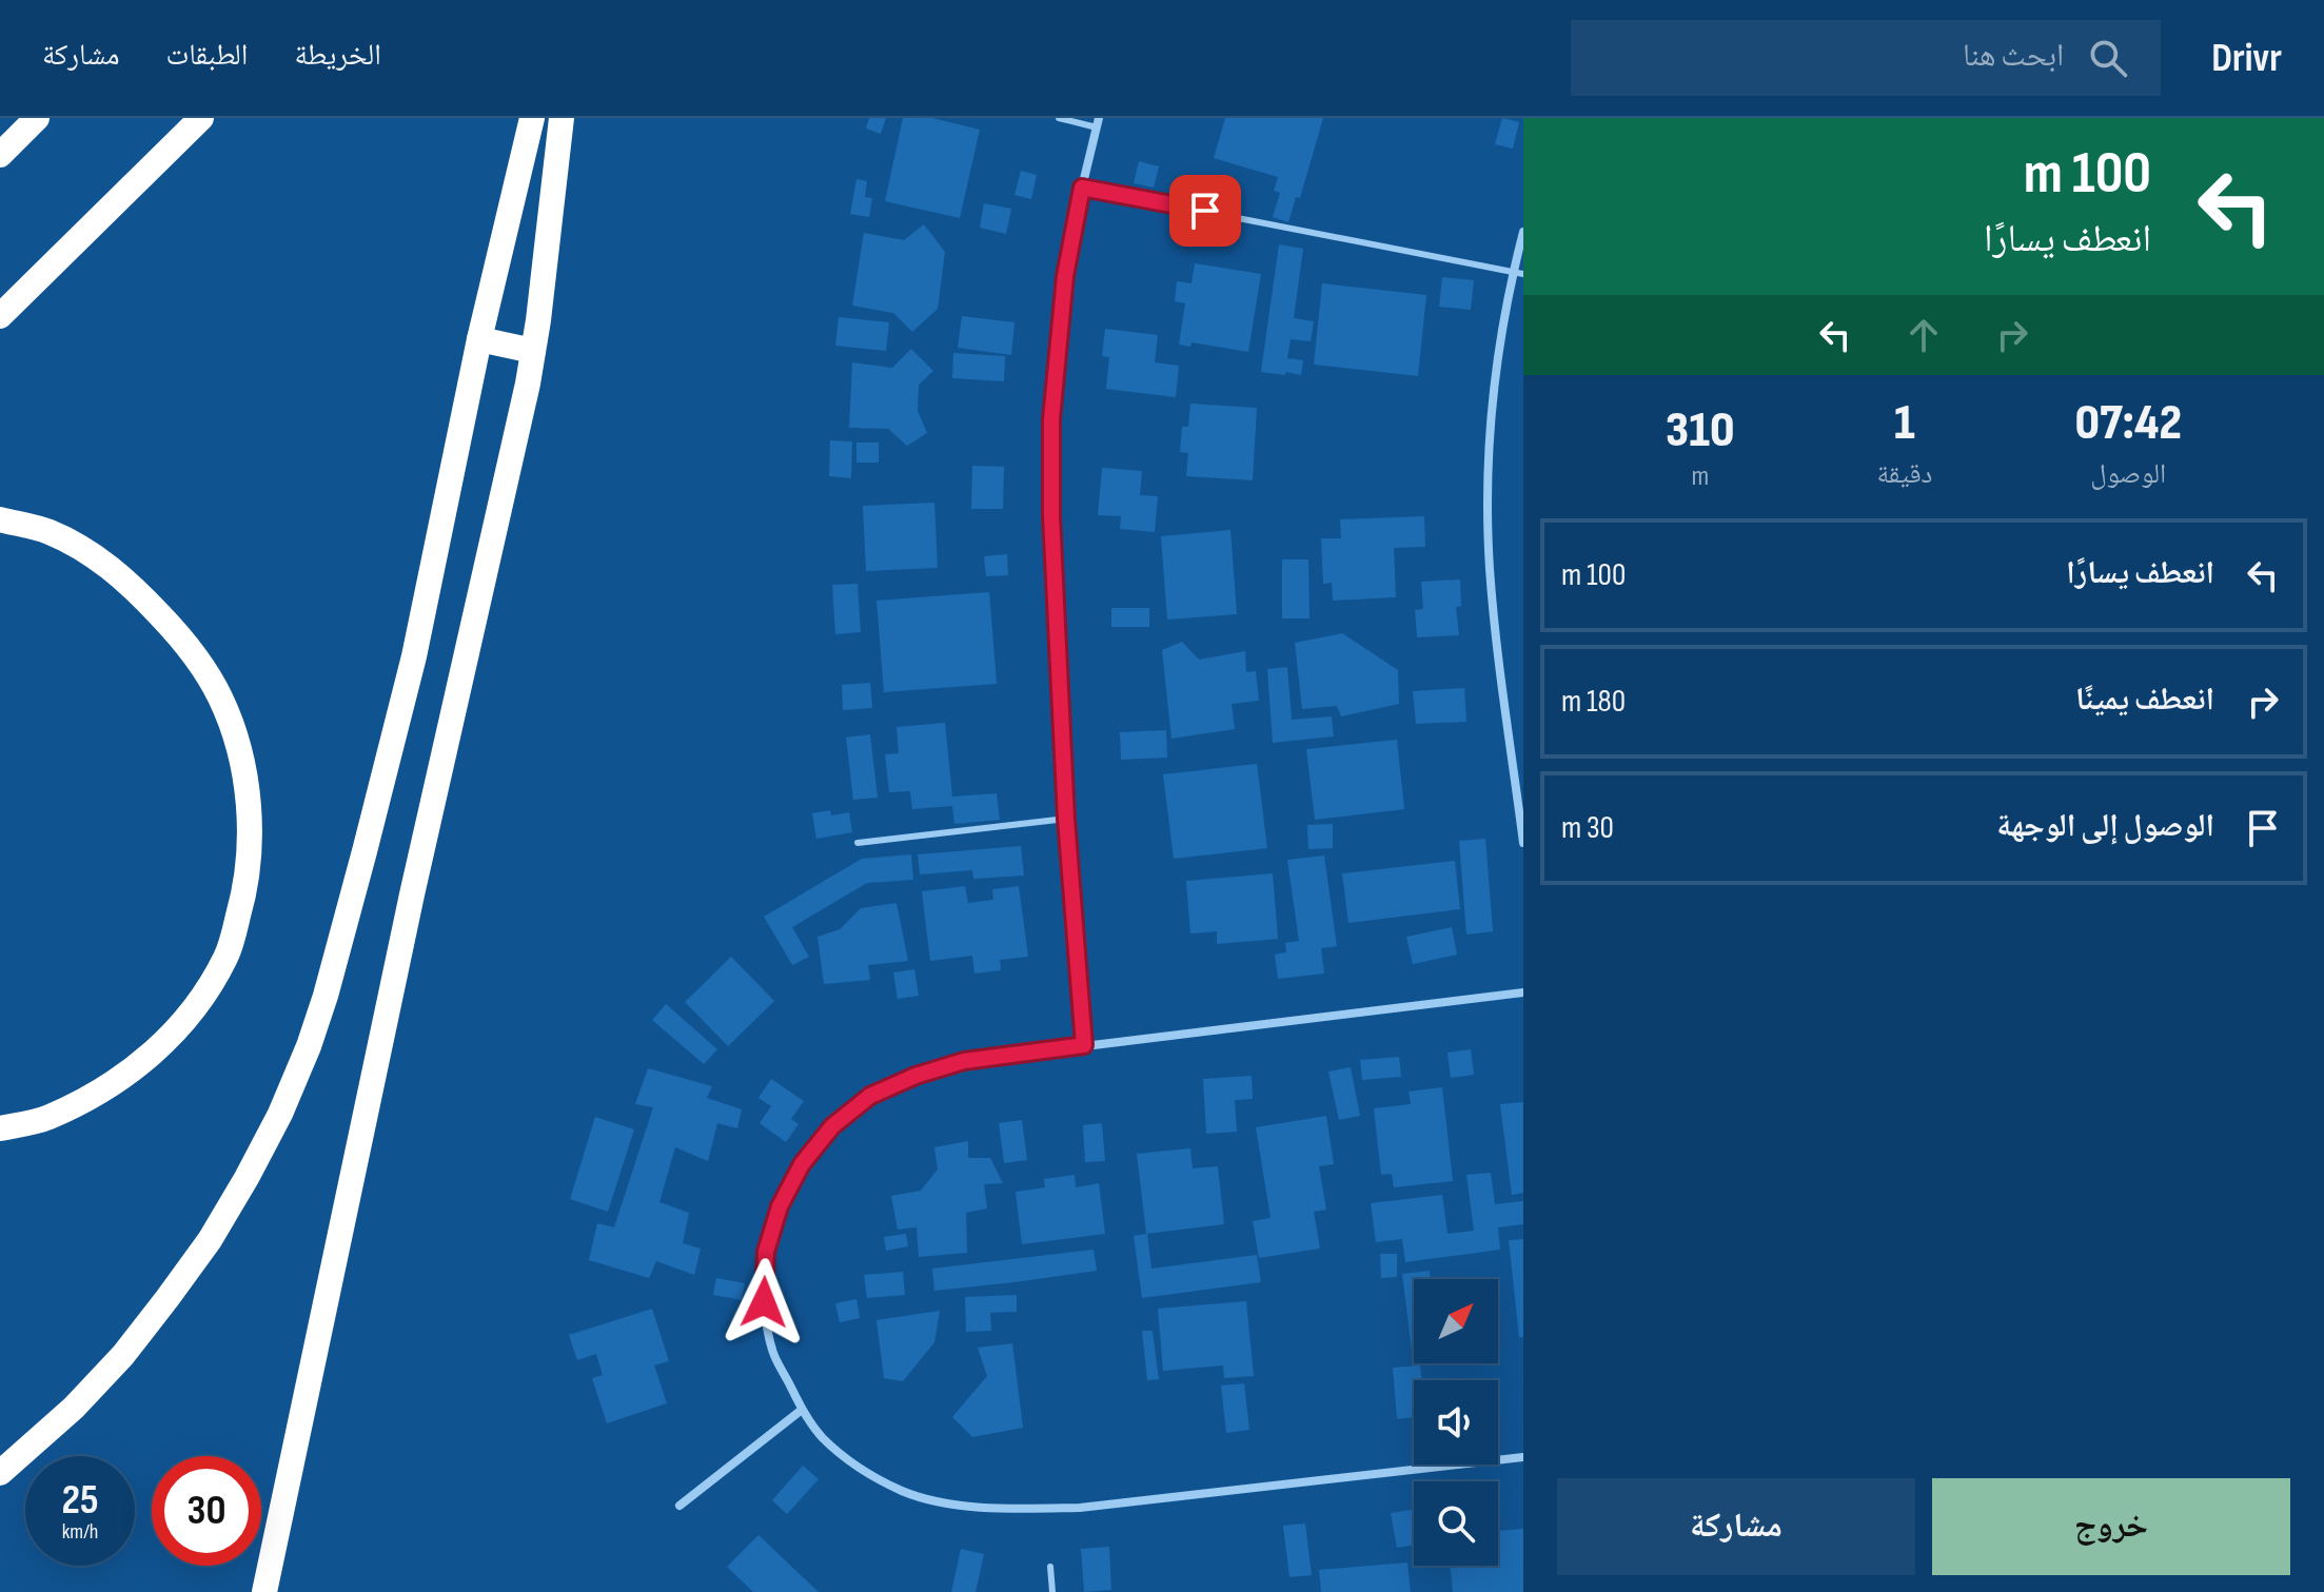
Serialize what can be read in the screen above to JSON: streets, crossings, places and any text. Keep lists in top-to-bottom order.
{
  "north": "top right",
  "page": {
    "header": "Drivr",
    "search": "ابحث هنا",
    "nav": ["الخريطة", "الطبقات", "مشاركة"],
    "turn": ["100 m", "انعطف يسارًا"],
    "eta": [
      "07:42",
      "الوصول",
      "1",
      "دقيقة",
      "310",
      "m"
    ],
    "list": [
      {
        "name": "انعطف يسارًا",
        "value": "100 m"
      },
      {
        "name": "انعطف يمينًا",
        "value": "180 m"
      },
      {
        "name": "الوصول إلى الوجهة",
        "value": "30 m"
      }
    ],
    "speed": "25 km/h",
    "limit": "30",
    "buttons": ["خروج", "مشاركة"]
  }
}
